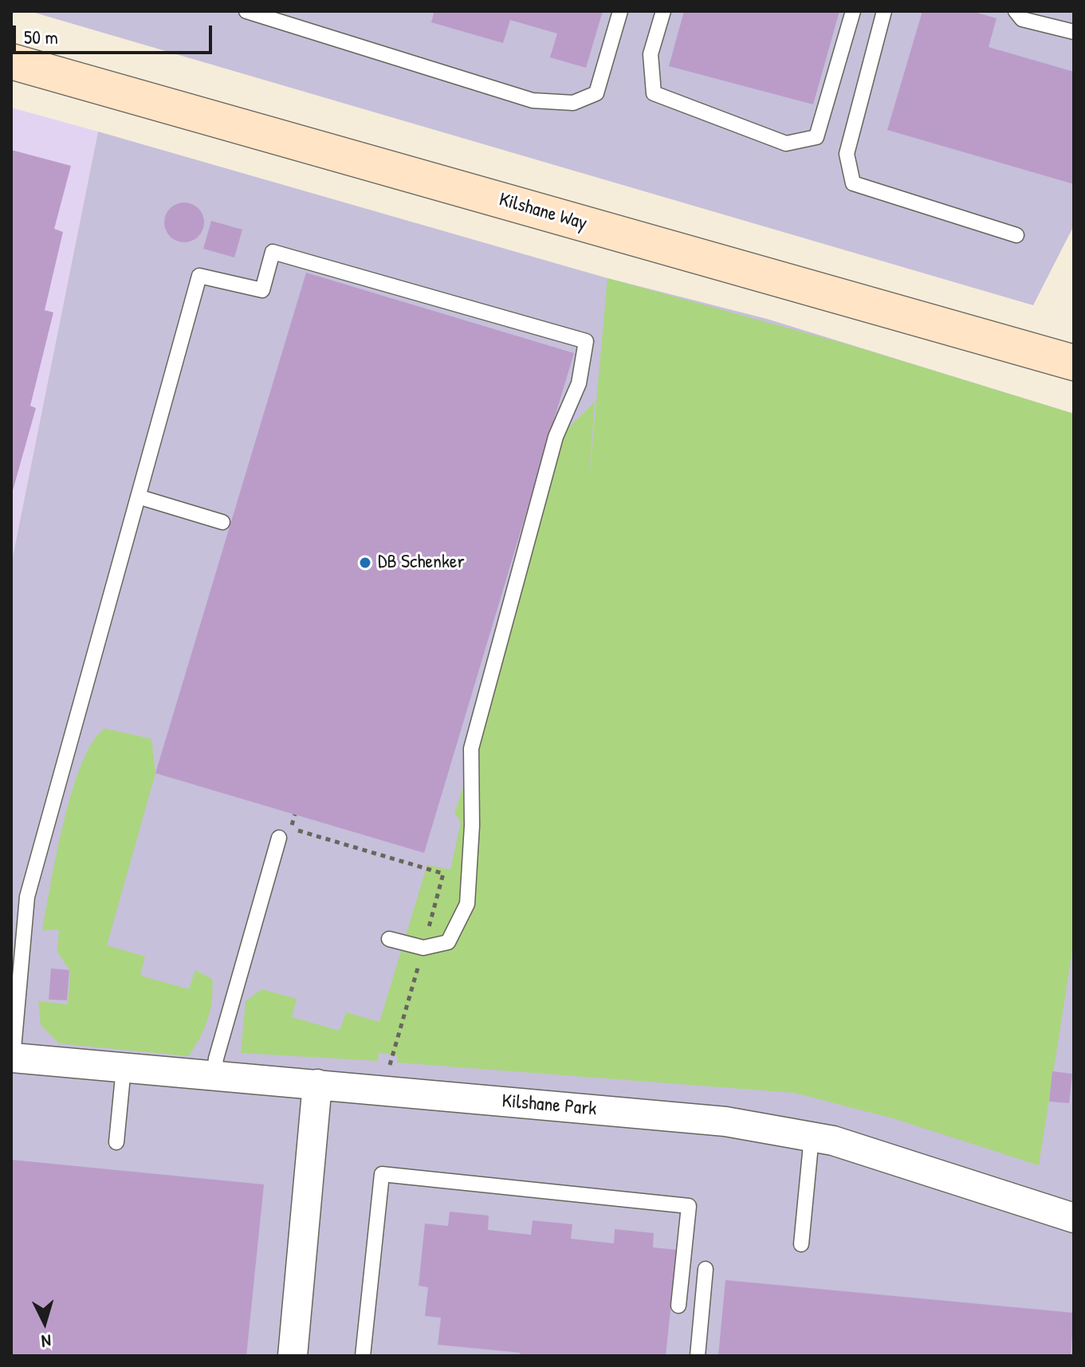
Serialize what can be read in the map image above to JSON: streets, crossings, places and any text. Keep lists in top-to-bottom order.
{
  "streets": {
    "street": ["Kilshane Way", "Kilshane Park"]
  },
  "places": ["DB Schenker"],
  "scale_bar": "50 m",
  "north": "bottom"
}
